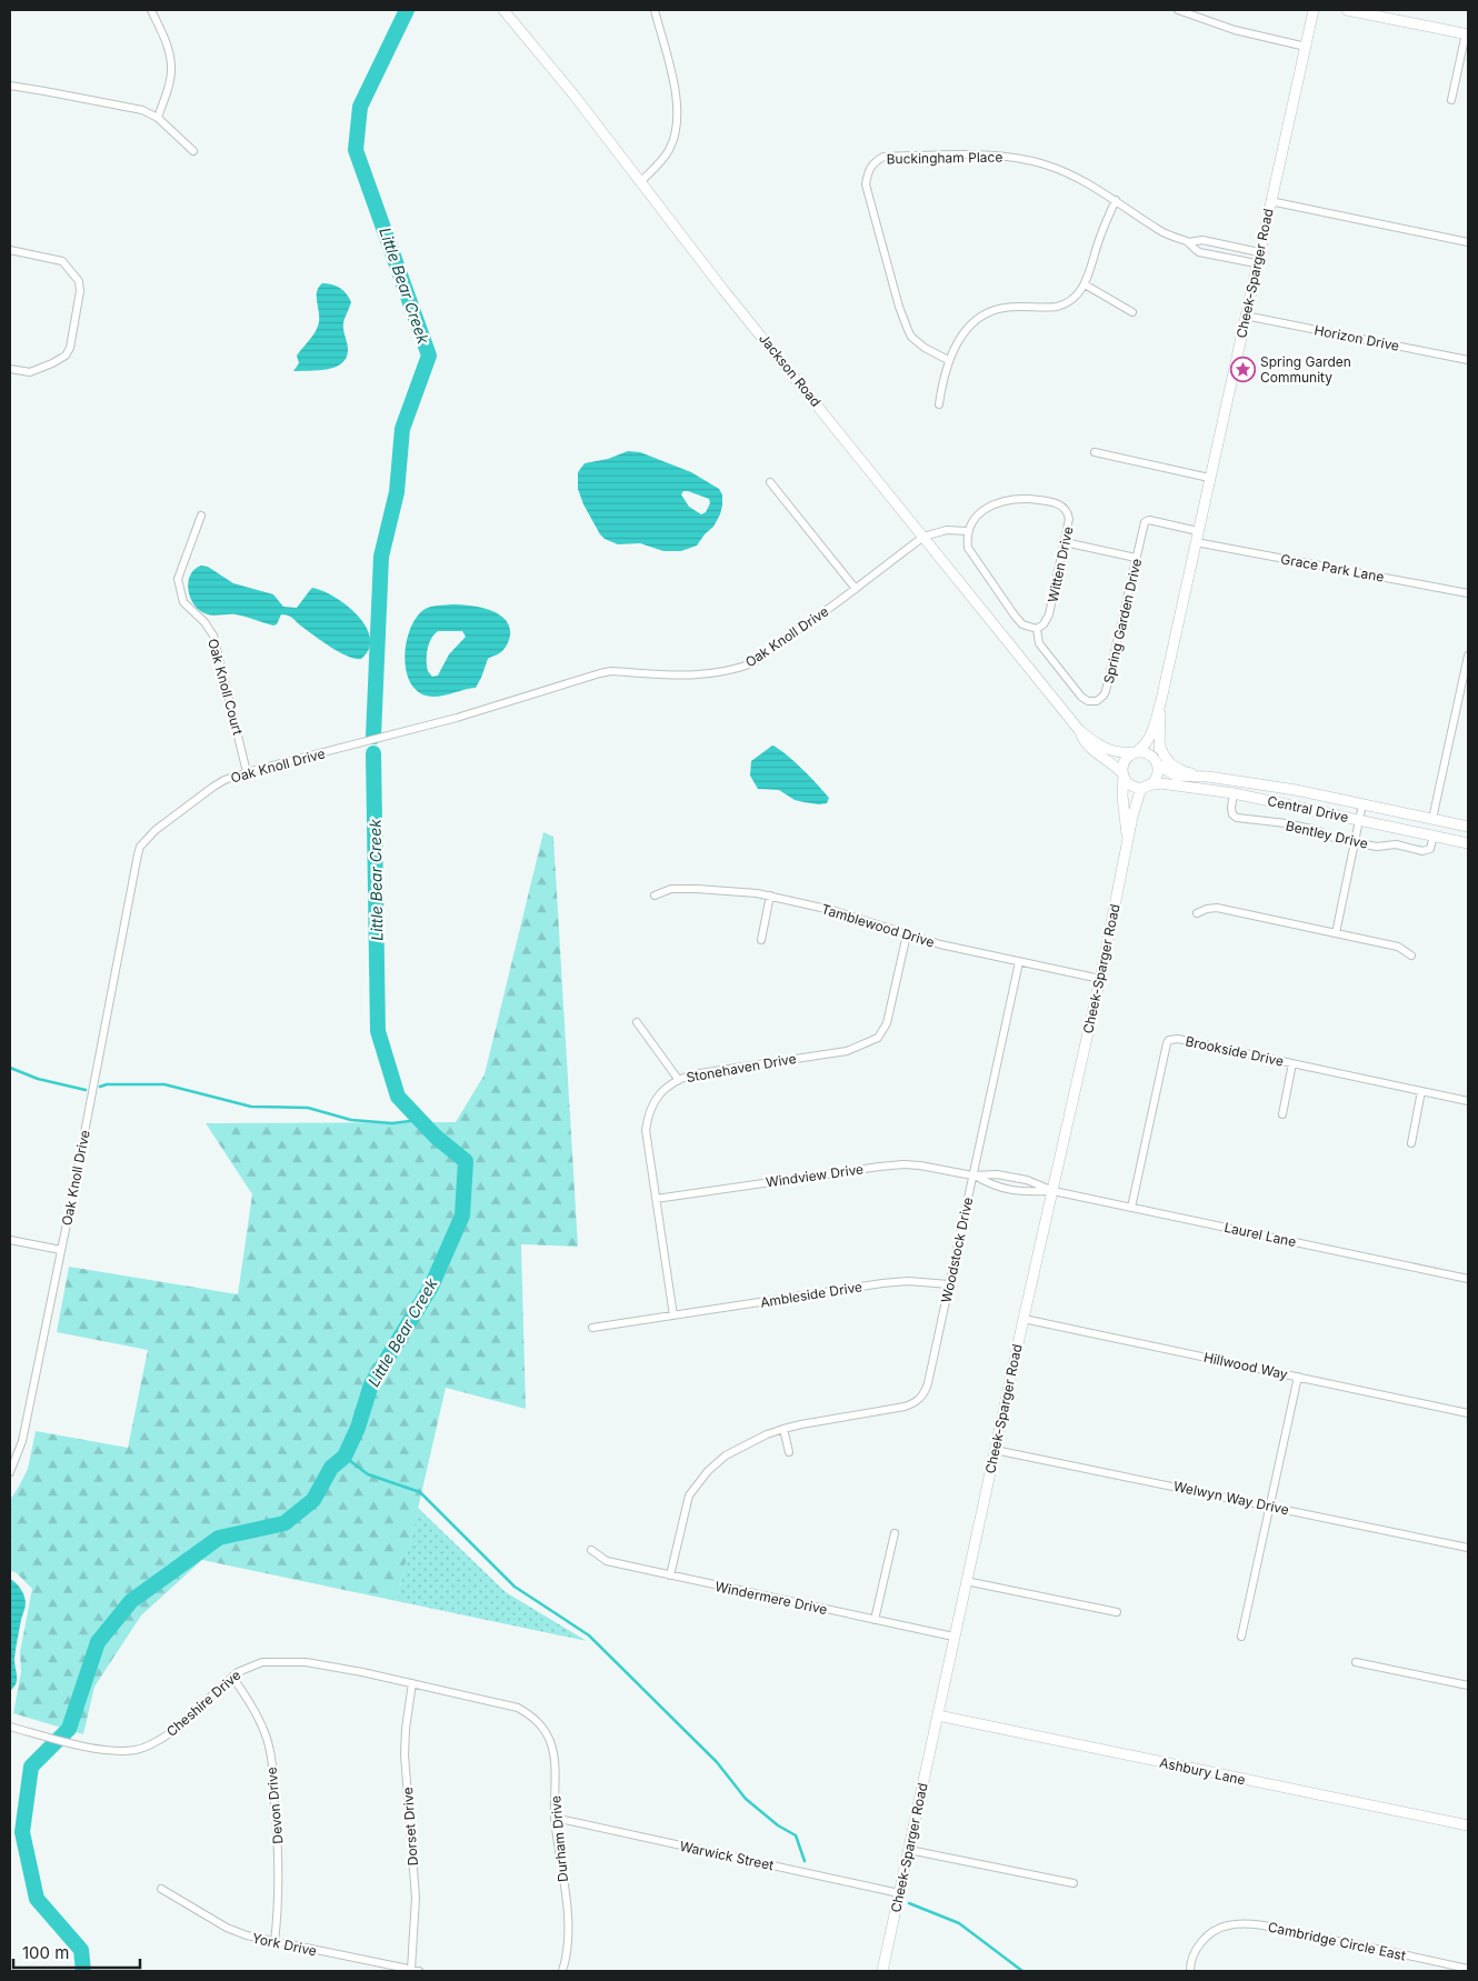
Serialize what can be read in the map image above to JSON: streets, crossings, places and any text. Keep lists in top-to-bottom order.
{
  "streets": {
    "main road": [
      "Cheek-Sparger Road",
      "Jackson Road",
      "Central Drive",
      "Ashbury Lane"
    ],
    "street": [
      "Buckingham Place",
      "Horizon Drive",
      "Witten Drive",
      "Grace Park Lane",
      "Spring Garden Drive",
      "Oak Knoll Drive",
      "Oak Knoll Court",
      "Bentley Drive",
      "Tamblewood Drive",
      "Brookside Drive",
      "Stonehaven Drive",
      "Windview Drive",
      "Laurel Lane",
      "Woodstock Drive",
      "Ambleside Drive",
      "Hillwood Way",
      "Welwyn Way Drive",
      "Windermere Drive",
      "Cheshire Drive",
      "Devon Drive",
      "Dorset Drive",
      "Durham Drive",
      "Warwick Street",
      "Cambridge Circle East",
      "York Drive"
    ]
  },
  "crossings": [
    ["Buckingham Place", "Cheek-Sparger Road"],
    ["Cheek-Sparger Road", "Horizon Drive"],
    ["Cheek-Sparger Road", "Jackson Road"],
    ["Cheek-Sparger Road", "Grace Park Lane"],
    ["Cheek-Sparger Road", "Spring Garden Drive"],
    ["Cheek-Sparger Road", "Central Drive"],
    ["Cheek-Sparger Road", "Tamblewood Drive"],
    ["Cheek-Sparger Road", "Windview Drive"],
    ["Cheek-Sparger Road", "Laurel Lane"],
    ["Cheek-Sparger Road", "Hillwood Way"],
    ["Cheek-Sparger Road", "Welwyn Way Drive"],
    ["Cheek-Sparger Road", "Windermere Drive"],
    ["Cheek-Sparger Road", "Ashbury Lane"],
    ["Cheek-Sparger Road", "Warwick Street"],
    ["Jackson Road", "Oak Knoll Drive"],
    ["Jackson Road", "Central Drive"],
    ["Witten Drive", "Spring Garden Drive"],
    ["Oak Knoll Drive", "Oak Knoll Court"],
    ["Central Drive", "Bentley Drive"],
    ["Tamblewood Drive", "Stonehaven Drive"],
    ["Tamblewood Drive", "Woodstock Drive"],
    ["Brookside Drive", "Laurel Lane"],
    ["Stonehaven Drive", "Windview Drive"],
    ["Stonehaven Drive", "Ambleside Drive"],
    ["Windview Drive", "Laurel Lane"],
    ["Windview Drive", "Woodstock Drive"],
    ["Woodstock Drive", "Ambleside Drive"],
    ["Woodstock Drive", "Windermere Drive"],
    ["Cheshire Drive", "Devon Drive"],
    ["Cheshire Drive", "Dorset Drive"],
    ["Cheshire Drive", "Durham Drive"],
    ["Devon Drive", "York Drive"],
    ["Dorset Drive", "York Drive"],
    ["Durham Drive", "Warwick Street"]
  ],
  "water": ["Little Bear Creek"],
  "places": {
    "place": ["Spring Garden Community"]
  },
  "scale_bar": "100 m"
}
